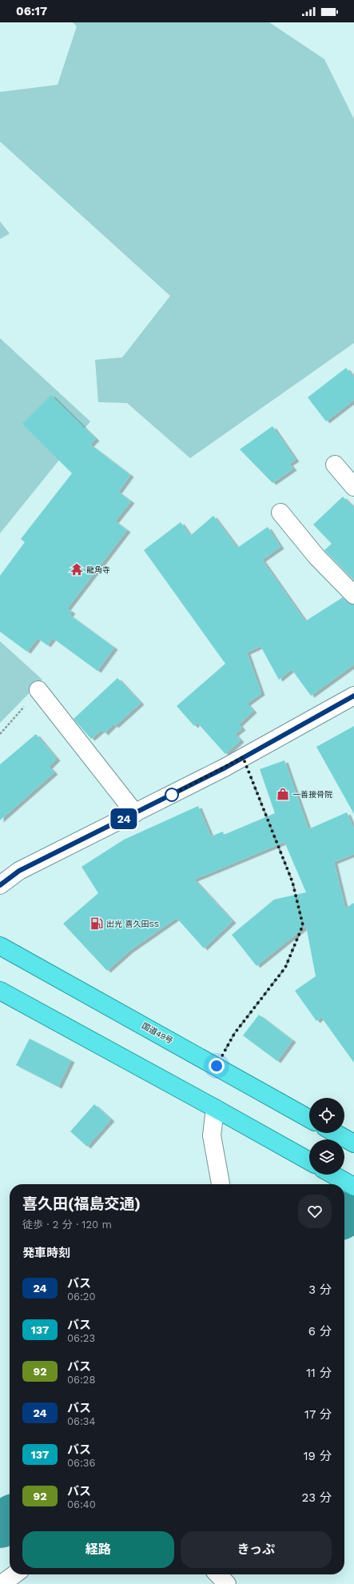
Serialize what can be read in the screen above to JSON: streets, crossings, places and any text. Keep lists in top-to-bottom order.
{
  "streets": {
    "highway": ["国道49号"]
  },
  "places": {
    "temple": ["龍角寺"],
    "shop": ["一善接骨院"],
    "fuel station": ["出光 喜久田SS"]
  },
  "lines": ["bus line 24"],
  "page": {
    "status": "06:17",
    "on_map": "24",
    "heading": [
      ["喜久田(福島交通)", "徒歩 · 2 分 · 120 m"],
      "発車時刻"
    ],
    "list": [
      {
        "mark": "24",
        "name": "バス",
        "note": "06:20",
        "value": "3 分"
      },
      {
        "mark": "137",
        "name": "バス",
        "note": "06:23",
        "value": "6 分"
      },
      {
        "mark": "92",
        "name": "バス",
        "note": "06:28",
        "value": "11 分"
      },
      {
        "mark": "24",
        "name": "バス",
        "note": "06:34",
        "value": "17 分"
      },
      {
        "mark": "137",
        "name": "バス",
        "note": "06:36",
        "value": "19 分"
      },
      {
        "mark": "92",
        "name": "バス",
        "note": "06:40",
        "value": "23 分"
      }
    ],
    "buttons": ["経路", "きっぷ"]
  }
}
